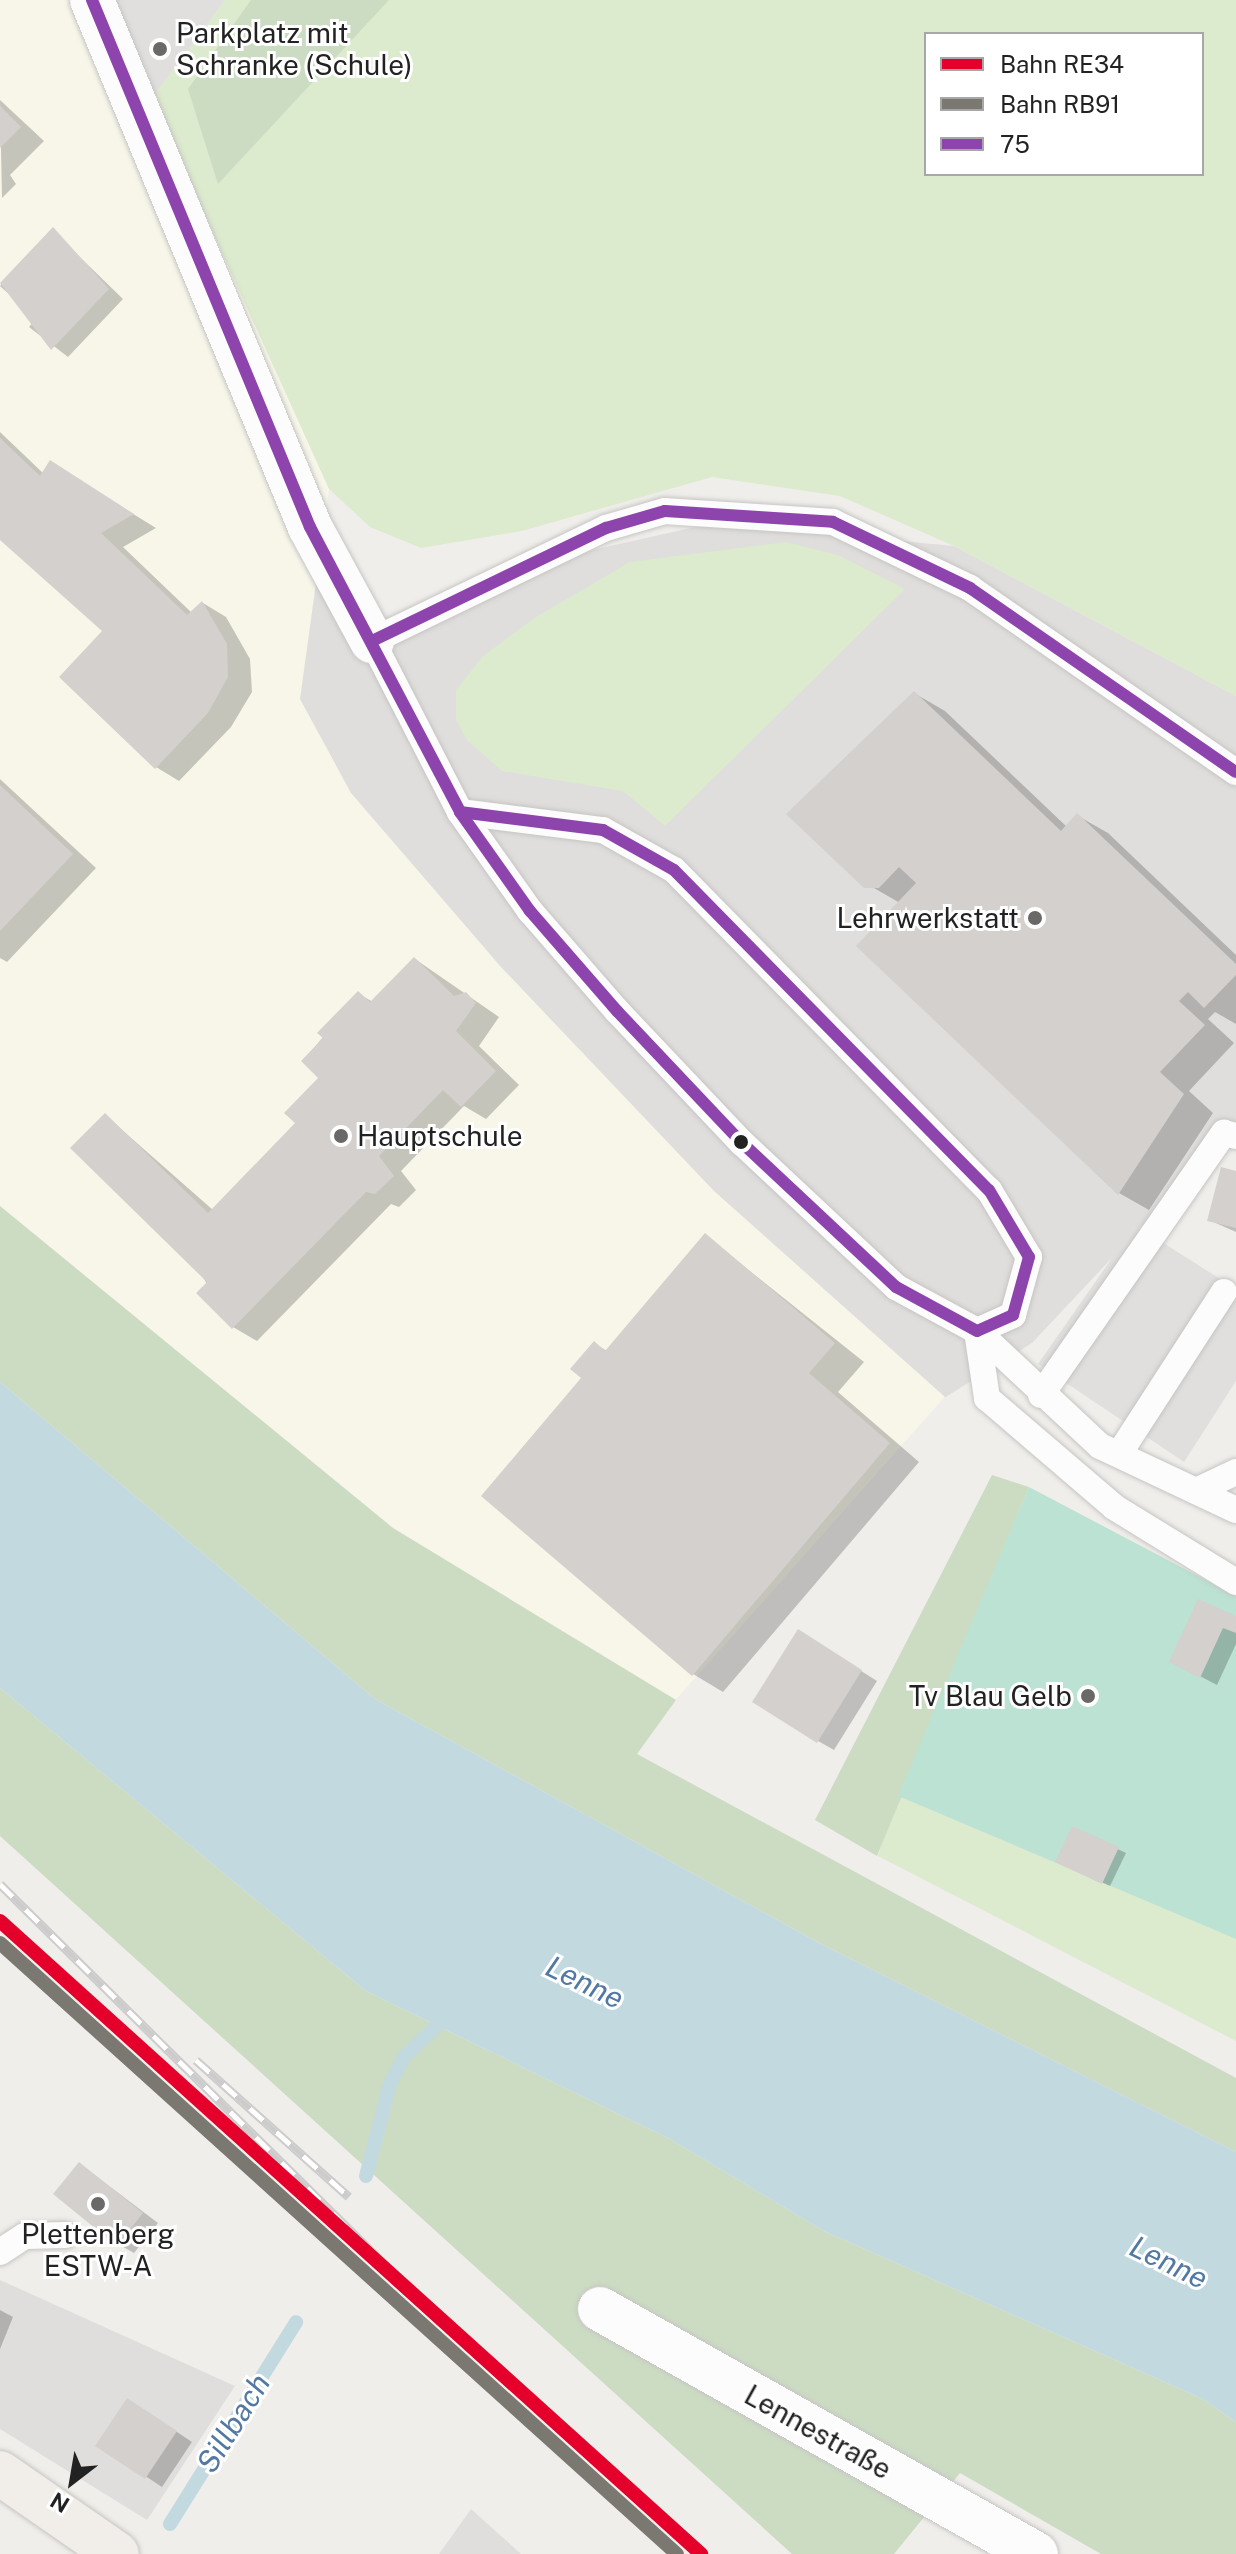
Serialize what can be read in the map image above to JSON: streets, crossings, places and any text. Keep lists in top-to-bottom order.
{
  "streets": {
    "street": ["Lennestraße"]
  },
  "water": ["Lenne", "Sillbach"],
  "places": [
    "Parkplatz mit Schranke (Schule)",
    "Lehrwerkstatt",
    "Hauptschule",
    "Tv Blau Gelb",
    "Plettenberg ESTW-A"
  ],
  "lines": ["transit line 75", "rail line RE34", "rail line RB91"],
  "legend": ["Bahn RE34", "Bahn RB91", "75"],
  "north": "bottom left"
}
